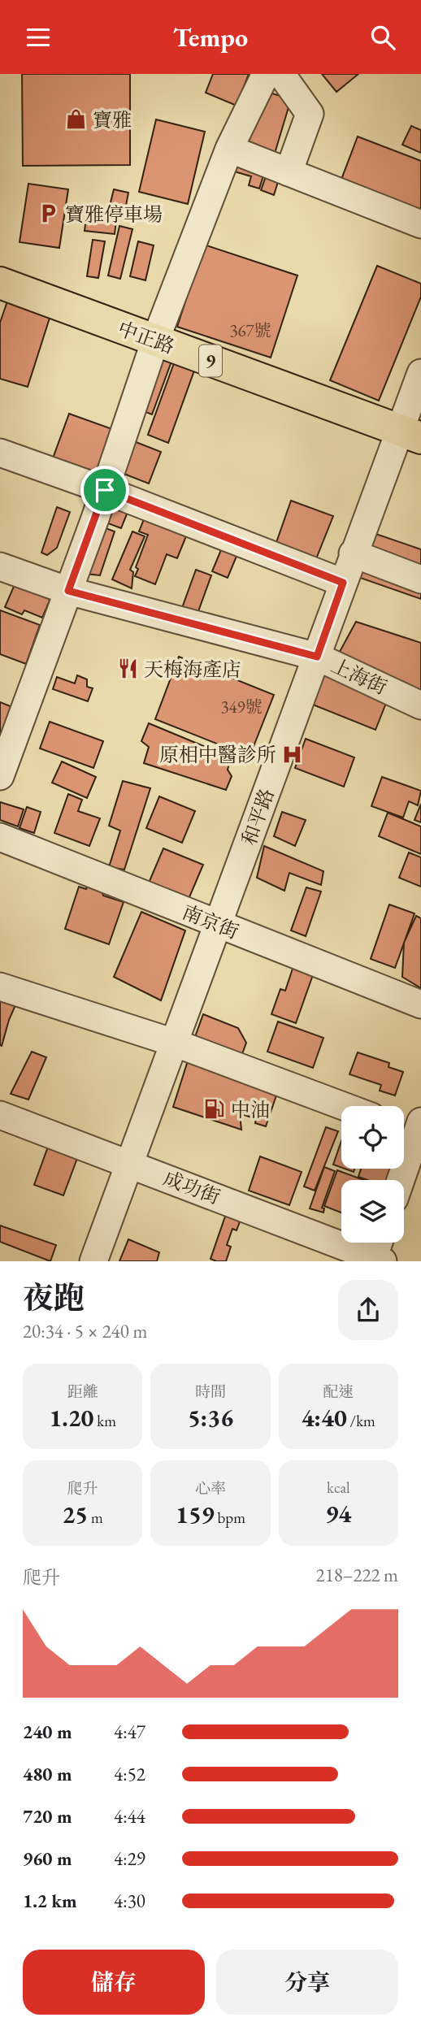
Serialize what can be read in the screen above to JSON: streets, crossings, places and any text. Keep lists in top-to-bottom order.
{
  "streets": {
    "main road": ["中正路", "9"],
    "street": [
      "上海街",
      "和平路",
      "南京街",
      "成功街"
    ]
  },
  "crossings": [
    ["中正路", "和平路"],
    ["上海街", "和平路"],
    ["和平路", "南京街"],
    ["和平路", "成功街"]
  ],
  "places": {
    "shop": ["寶雅"],
    "parking": ["寶雅停車場"],
    "restaurant": ["天梅海產店"],
    "hospital": ["原相中醫診所"],
    "fuel station": ["中油"]
  },
  "house_numbers": ["367號", "349號"],
  "page": {
    "header": "Tempo",
    "heading": ["夜跑", "20:34 · 5 × 240 m"],
    "stats": [
      ["距離", "1.20 km"],
      ["時間", "5:36"],
      ["配速", "4:40 /km"],
      ["爬升", "25 m"],
      ["心率", "159 bpm"],
      ["kcal", "94"]
    ],
    "chart": ["爬升", "218–222 m"],
    "list": [
      {
        "name": "240 m",
        "note": "4:47"
      },
      {
        "name": "480 m",
        "note": "4:52"
      },
      {
        "name": "720 m",
        "note": "4:44"
      },
      {
        "name": "960 m",
        "note": "4:29"
      },
      {
        "name": "1.2 km",
        "note": "4:30"
      }
    ],
    "buttons": ["儲存", "分享"]
  }
}
